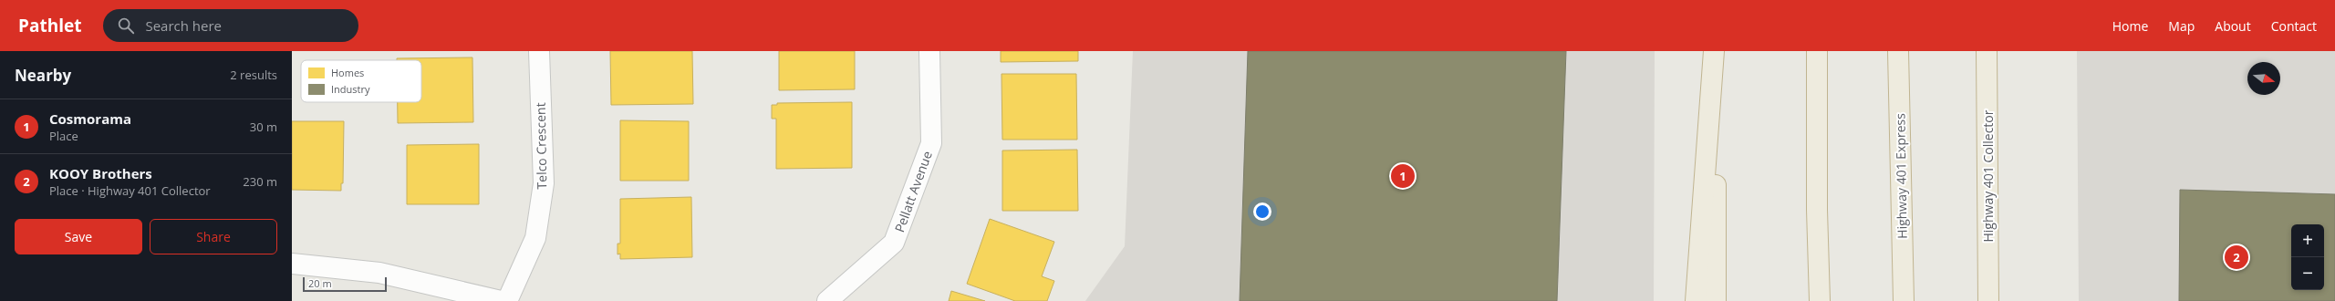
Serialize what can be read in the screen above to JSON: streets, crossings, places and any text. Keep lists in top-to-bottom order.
{
  "streets": {
    "highway": ["Highway 401 Express", "Highway 401 Collector"],
    "street": ["Telco Crescent", "Pellatt Avenue"]
  },
  "legend": ["Homes", "Industry"],
  "scale_bar": "20 m",
  "north": "right",
  "page": {
    "header": "Pathlet",
    "search": "Search here",
    "nav": [
      "Home",
      "Map",
      "About",
      "Contact"
    ],
    "heading": ["Nearby", "2 results"],
    "list": [
      {
        "mark": "1",
        "name": "Cosmorama",
        "note": "Place",
        "value": "30 m"
      },
      {
        "mark": "2",
        "name": "KOOY Brothers",
        "note": "Place · Highway 401 Collector",
        "value": "230 m"
      }
    ],
    "pins": ["1", "2"],
    "buttons": ["Save", "Share"],
    "map_buttons": ["+", "−"],
    "scale": "20 m"
  }
}
